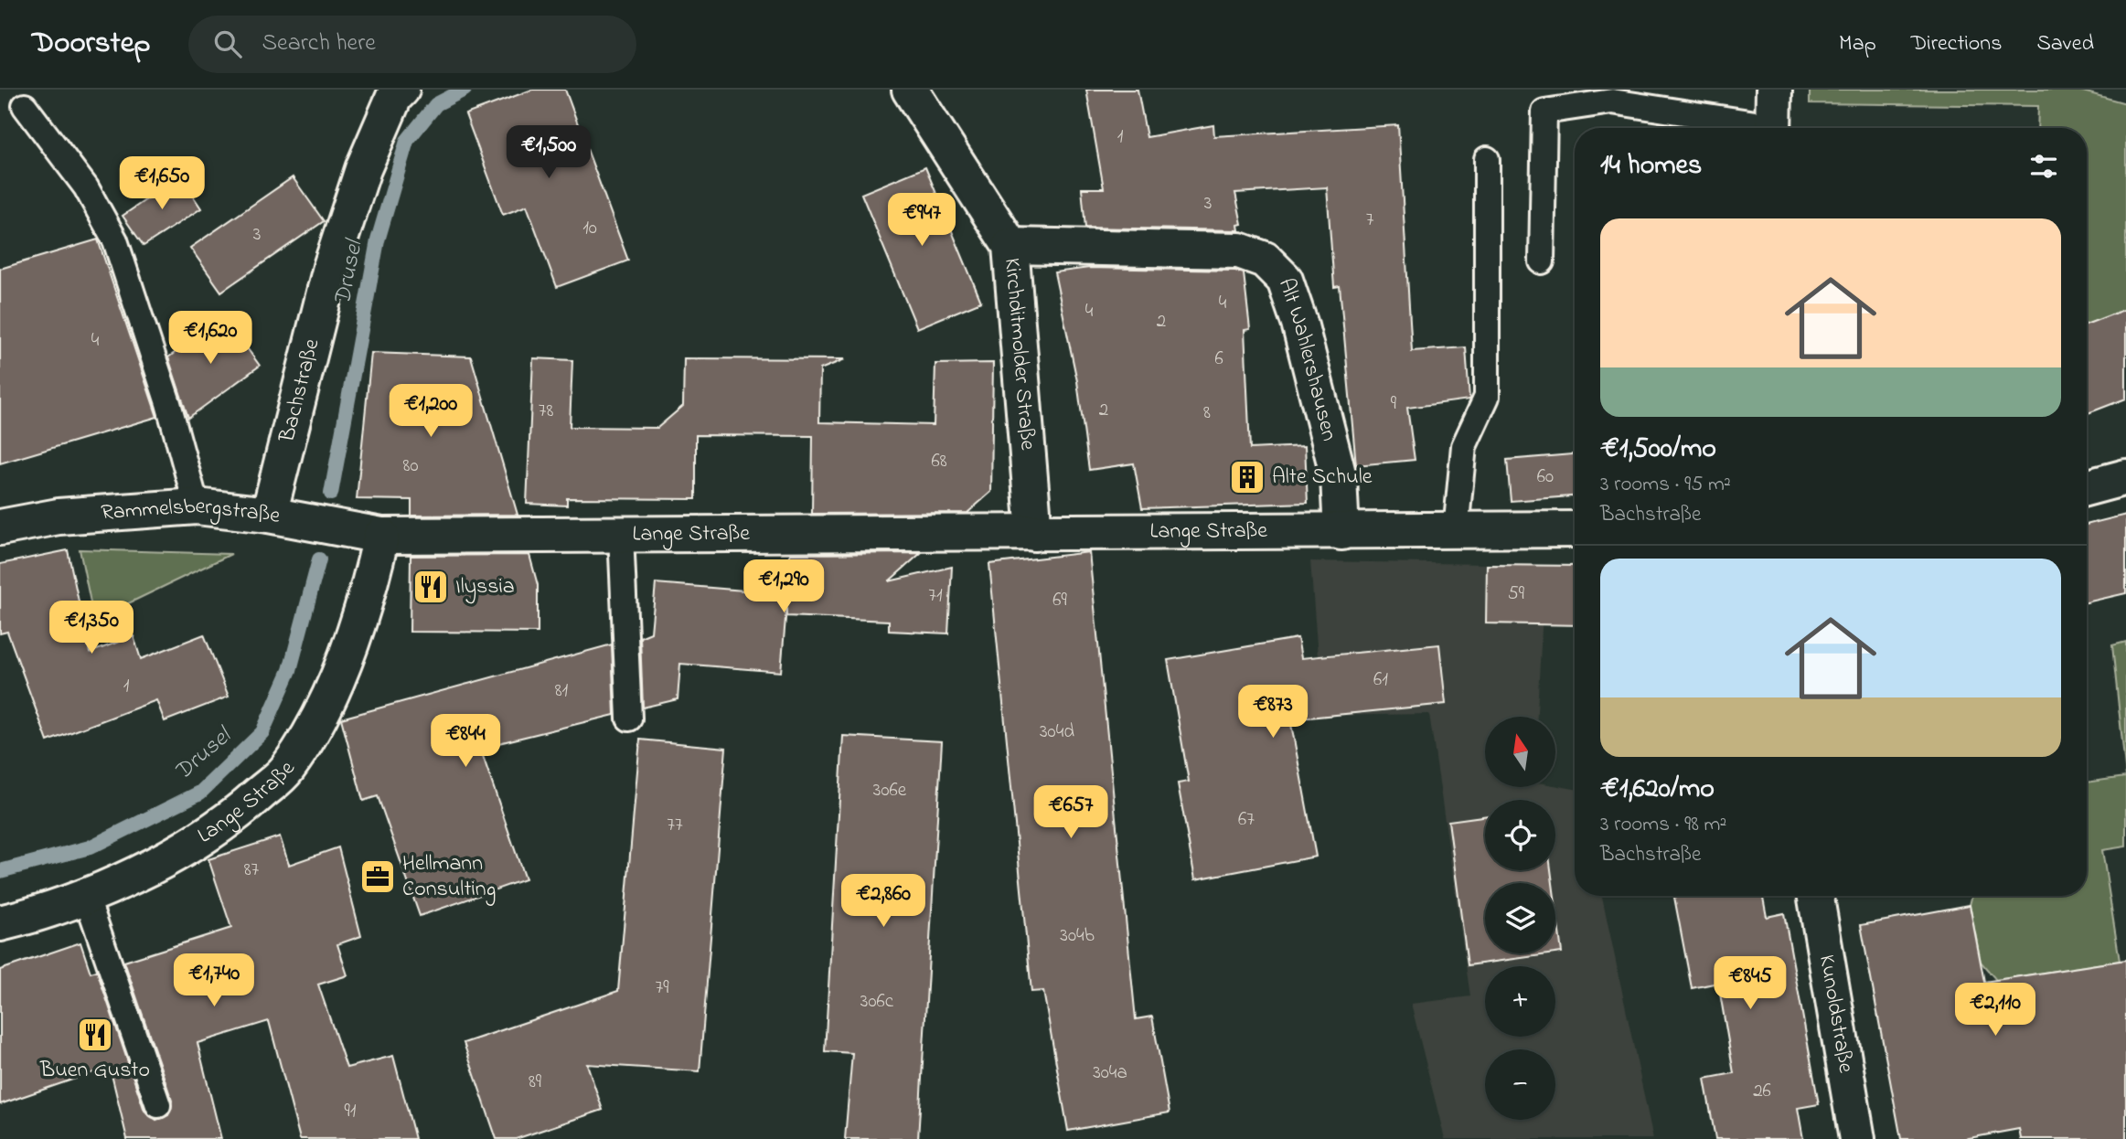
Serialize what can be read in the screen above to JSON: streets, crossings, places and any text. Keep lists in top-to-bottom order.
{
  "streets": {
    "street": [
      "Kirchditmolder Straße",
      "Alt Wahlershausen",
      "Bachstraße",
      "Rammelsbergstraße",
      "Lange Straße",
      "Kunoldstraße"
    ]
  },
  "crossings": [
    ["Kirchditmolder Straße", "Alt Wahlershausen"],
    ["Kirchditmolder Straße", "Lange Straße"],
    ["Alt Wahlershausen", "Lange Straße"],
    ["Bachstraße", "Rammelsbergstraße"],
    ["Rammelsbergstraße", "Lange Straße"]
  ],
  "water": ["Drusel"],
  "places": {
    "building": ["Alte Schule"],
    "restaurant": ["Ilyssia", "Buen Gusto"],
    "office": ["Hellmann Consulting"]
  },
  "house_numbers": [
    "1",
    "3",
    "7",
    "10",
    "3",
    "4",
    "4",
    "2",
    "4",
    "6",
    "9",
    "2",
    "78",
    "8",
    "68",
    "80",
    "60",
    "59",
    "71",
    "69",
    "61",
    "1",
    "81",
    "304d",
    "306e",
    "67",
    "77",
    "87",
    "304b",
    "79",
    "306c",
    "304a",
    "89",
    "26",
    "91"
  ],
  "north": "top",
  "page": {
    "header": "Doorstep",
    "search": "Search here",
    "nav": ["Map", "Directions", "Saved"],
    "price": [
      "€1,500",
      "€1,650",
      "€947",
      "€1,620",
      "€1,200",
      "€1,290",
      "€1,350",
      "€873",
      "€844",
      "€657",
      "€2,860",
      "€1,740",
      "€845",
      "€2,110"
    ],
    "heading": "14 homes",
    "list": [
      {
        "name": "€1,500/mo",
        "note": "3 rooms · 95 m² · Bachstraße"
      },
      {
        "name": "€1,620/mo",
        "note": "3 rooms · 98 m² · Bachstraße"
      }
    ],
    "map_buttons": ["+", "−"]
  }
}
